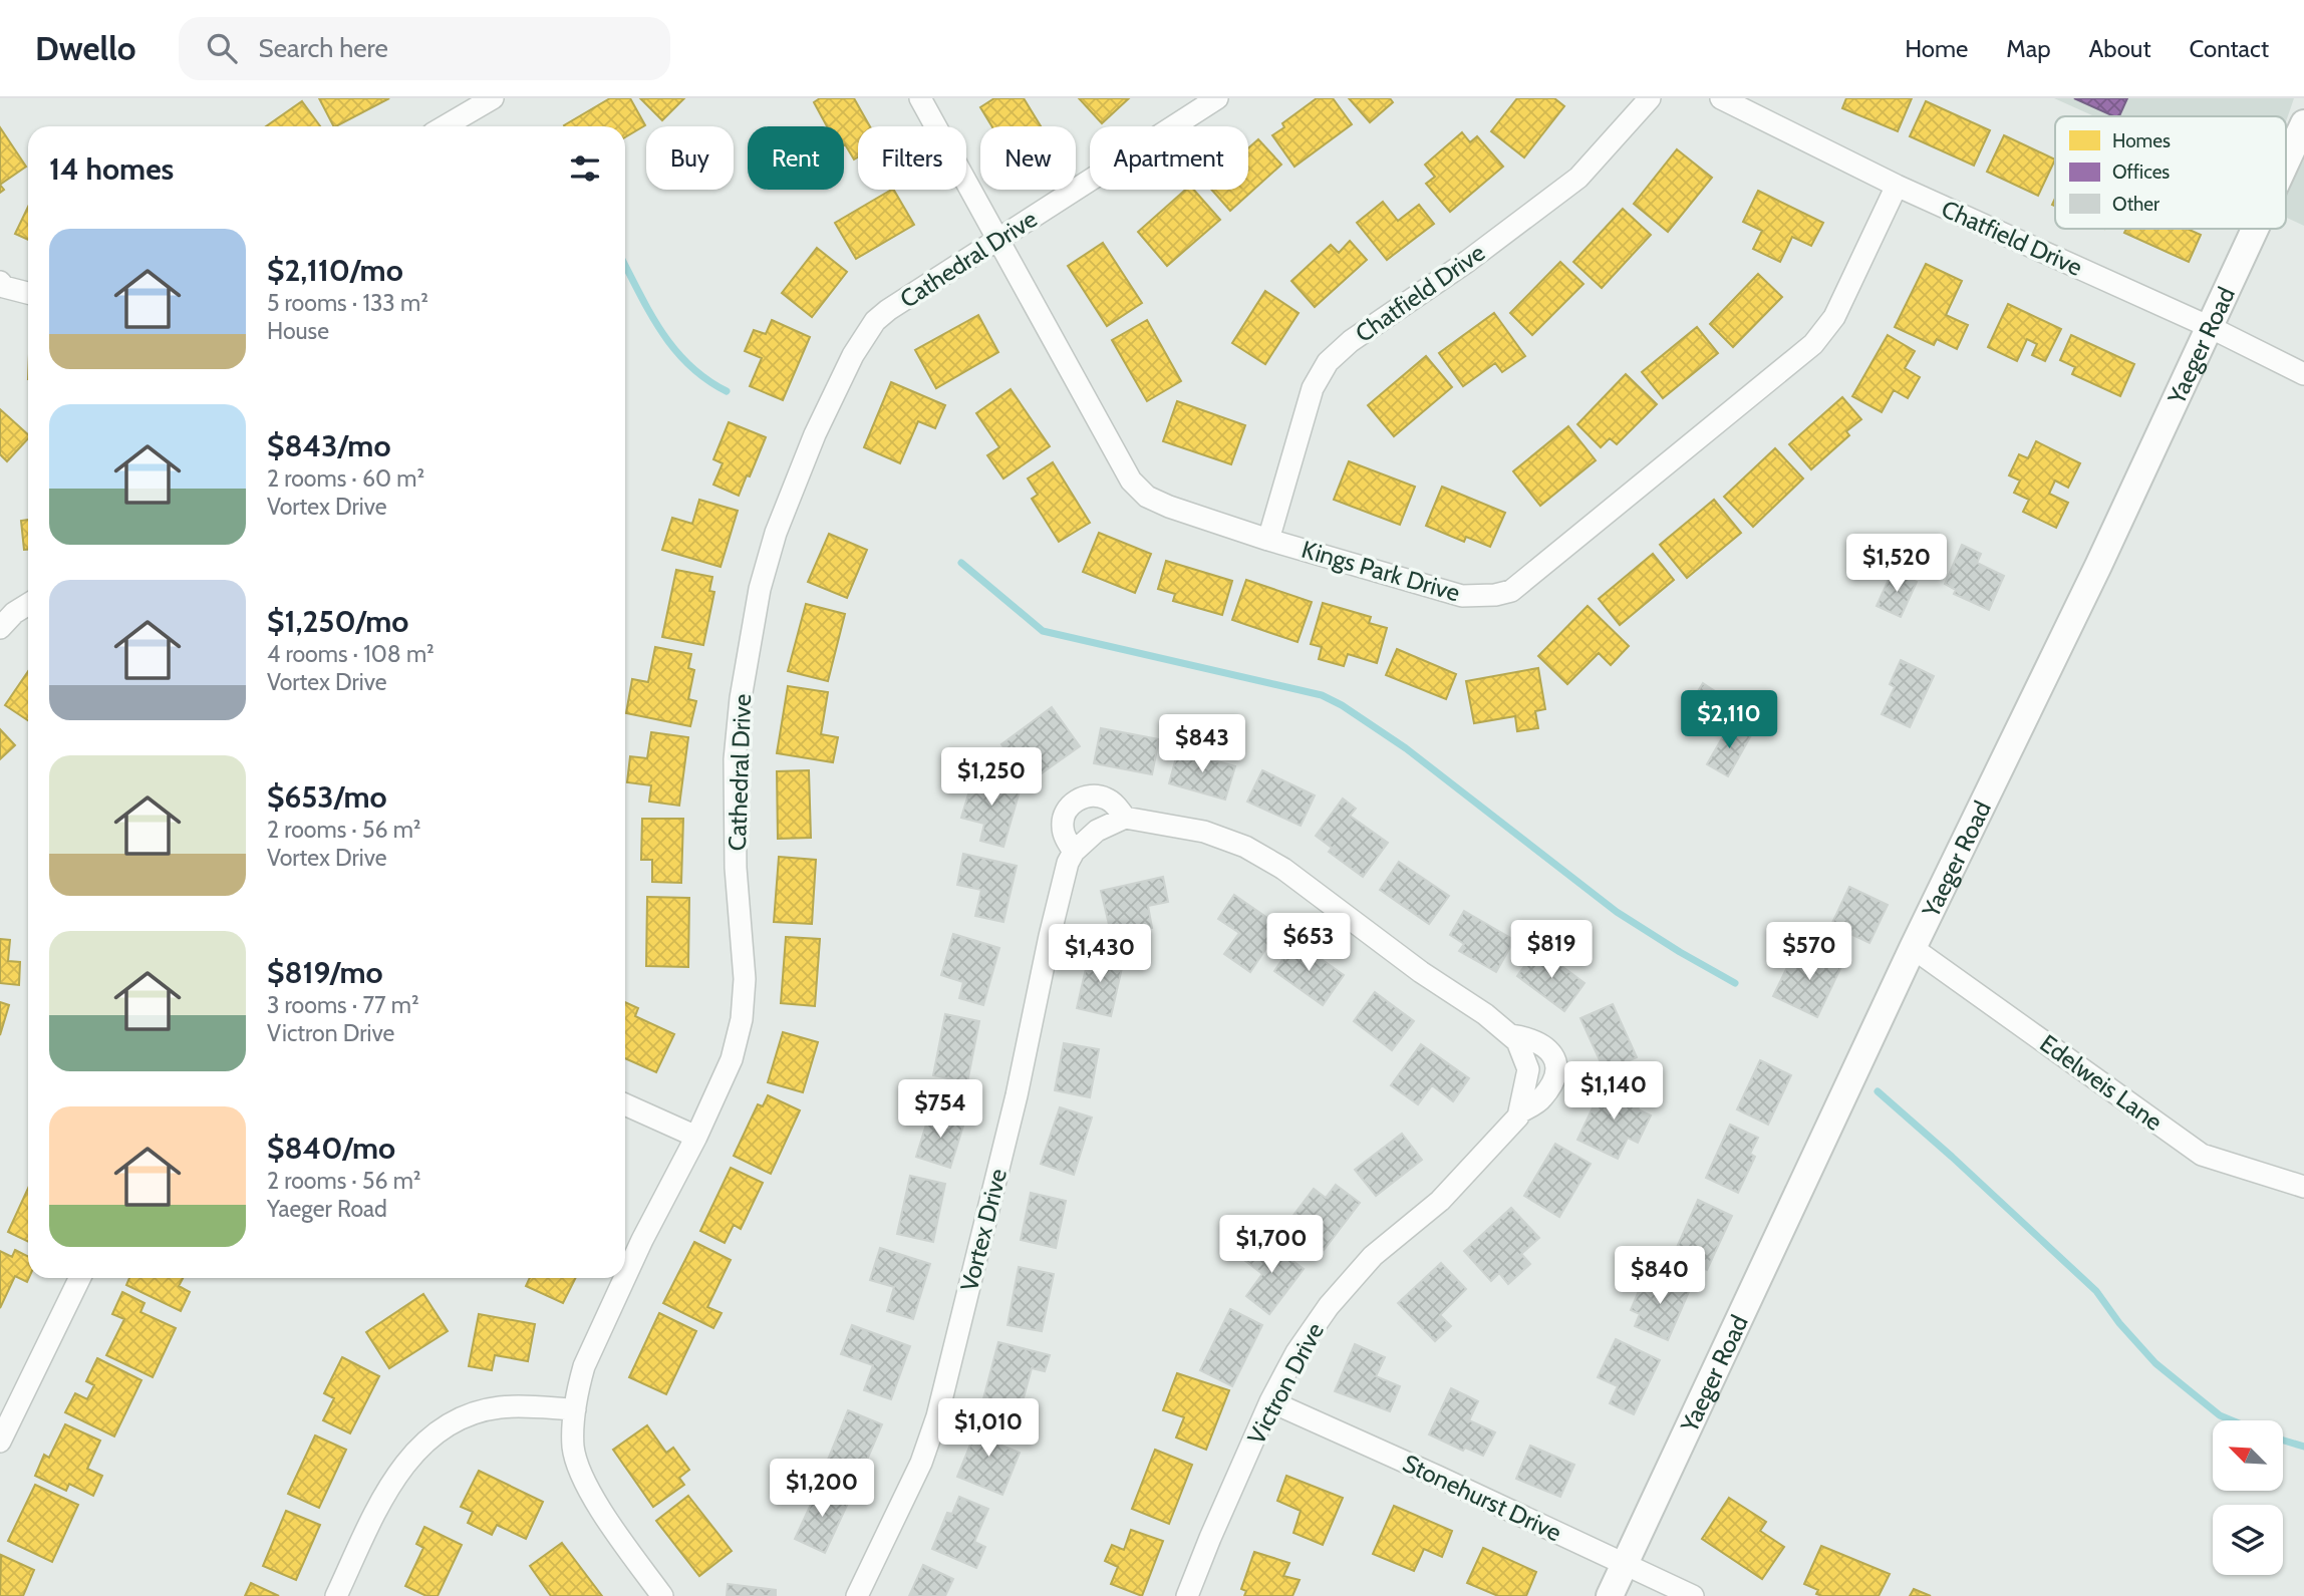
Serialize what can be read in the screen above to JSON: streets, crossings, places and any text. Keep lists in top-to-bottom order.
{
  "streets": {
    "street": [
      "Chatfield Drive",
      "Cathedral Drive",
      "Yaeger Road",
      "Kings Park Drive",
      "Edelweis Lane",
      "Vortex Drive",
      "Victron Drive",
      "Stonehurst Drive"
    ]
  },
  "crossings": [
    ["Chatfield Drive", "Yaeger Road"],
    ["Chatfield Drive", "Kings Park Drive"],
    ["Cathedral Drive", "Kings Park Drive"],
    ["Yaeger Road", "Edelweis Lane"],
    ["Yaeger Road", "Stonehurst Drive"],
    ["Victron Drive", "Stonehurst Drive"]
  ],
  "legend": ["Homes", "Offices", "Other"],
  "north": "top left",
  "page": {
    "header": "Dwello",
    "search": "Search here",
    "nav": [
      "Home",
      "Map",
      "About",
      "Contact"
    ],
    "chip": [
      "Buy",
      "Rent",
      "Filters",
      "New",
      "Apartment"
    ],
    "heading": "14 homes",
    "list": [
      {
        "name": "$2,110/mo",
        "note": "5 rooms · 133 m² · House"
      },
      {
        "name": "$843/mo",
        "note": "2 rooms · 60 m² · Vortex Drive"
      },
      {
        "name": "$1,250/mo",
        "note": "4 rooms · 108 m² · Vortex Drive"
      },
      {
        "name": "$653/mo",
        "note": "2 rooms · 56 m² · Vortex Drive"
      },
      {
        "name": "$819/mo",
        "note": "3 rooms · 77 m² · Victron Drive"
      },
      {
        "name": "$840/mo",
        "note": "2 rooms · 56 m² · Yaeger Road"
      }
    ],
    "price": [
      "$1,520",
      "$2,110",
      "$843",
      "$1,250",
      "$653",
      "$819",
      "$570",
      "$1,430",
      "$1,140",
      "$754",
      "$1,700",
      "$840",
      "$1,010",
      "$1,200"
    ]
  }
}
